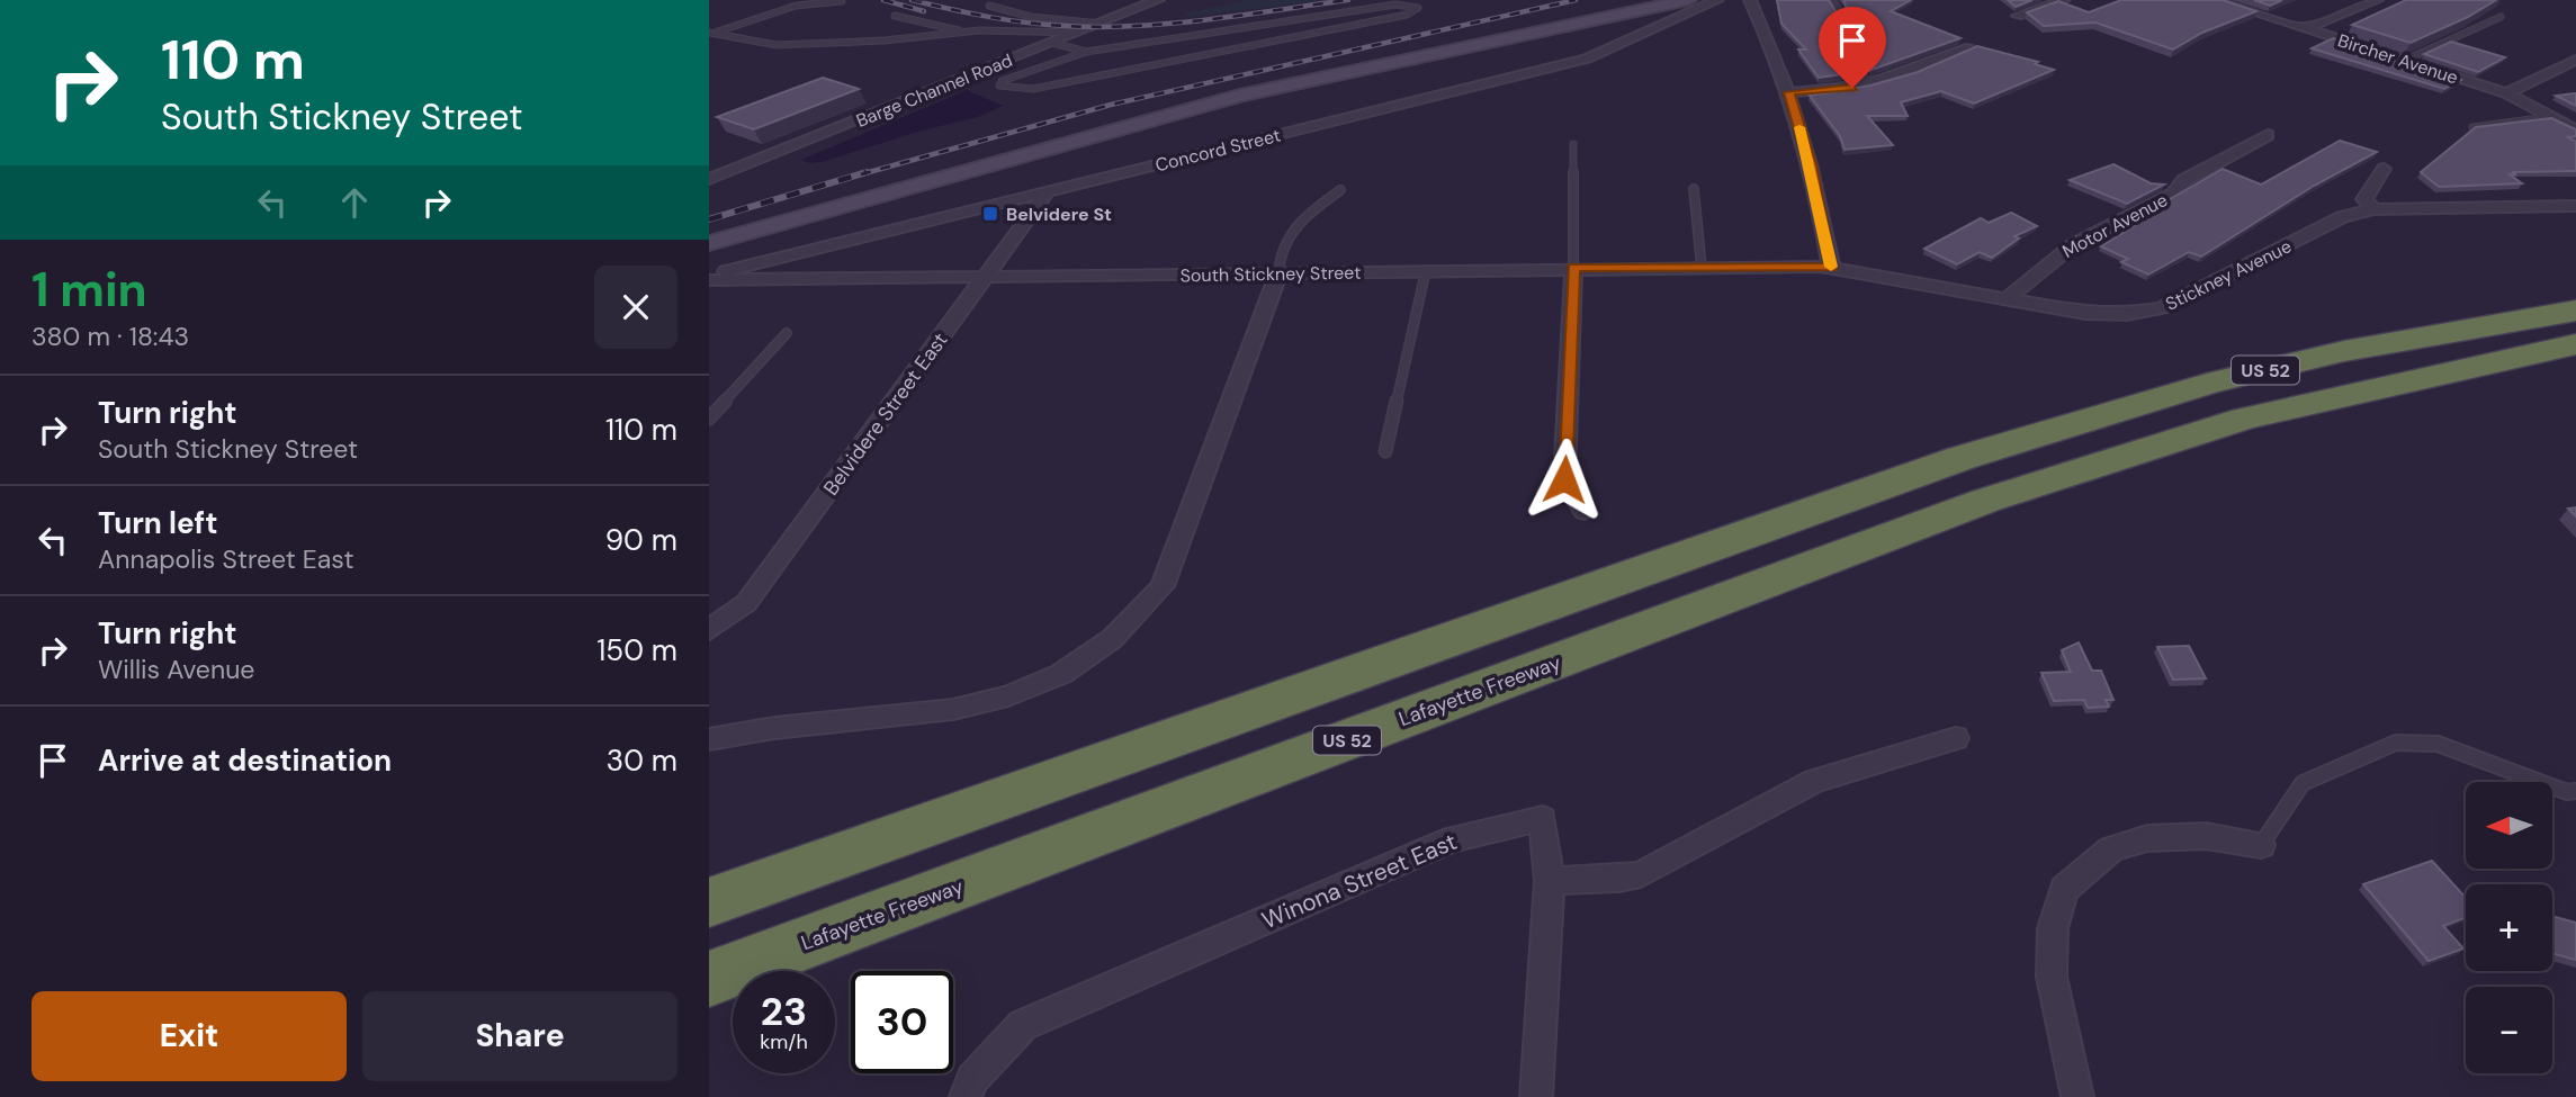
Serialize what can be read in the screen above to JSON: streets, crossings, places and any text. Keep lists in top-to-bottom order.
{
  "streets": {
    "highway": ["US 52", "Lafayette Freeway"],
    "street": [
      "Bircher Avenue",
      "Barge Channel Road",
      "Concord Street",
      "Motor Avenue",
      "South Stickney Street",
      "Stickney Avenue",
      "Belvidere Street East",
      "Winona Street East"
    ]
  },
  "crossings": [
    ["Concord Street", "South Stickney Street"],
    ["Concord Street", "Belvidere Street East"],
    ["Motor Avenue", "Stickney Avenue"],
    ["South Stickney Street", "Stickney Avenue"],
    ["South Stickney Street", "Belvidere Street East"]
  ],
  "places": {
    "transit": ["Belvidere St"]
  },
  "north": "left",
  "page": {
    "turn": ["110 m", "South Stickney Street"],
    "heading": ["1 min", "380 m · 18:43"],
    "list": [
      {
        "name": "Turn right",
        "note": "South Stickney Street",
        "value": "110 m"
      },
      {
        "name": "Turn left",
        "note": "Annapolis Street East",
        "value": "90 m"
      },
      {
        "name": "Turn right",
        "note": "Willis Avenue",
        "value": "150 m"
      },
      {
        "name": "Arrive at destination",
        "value": "30 m"
      }
    ],
    "map_buttons": ["+", "−"],
    "speed": "23 km/h",
    "limit": "30",
    "buttons": ["Exit", "Share"]
  }
}
